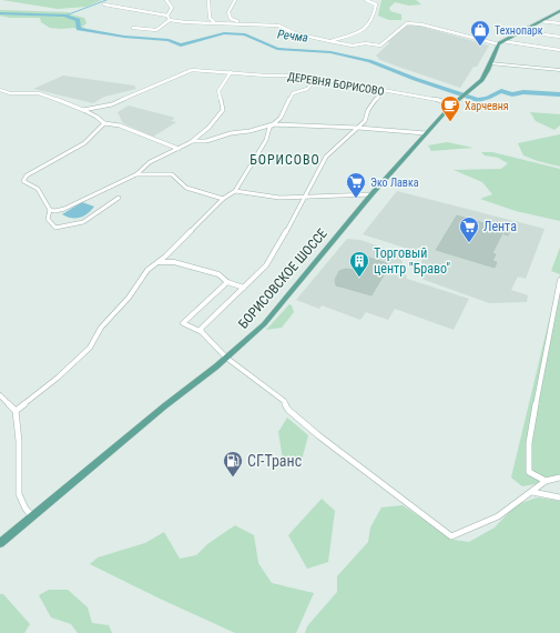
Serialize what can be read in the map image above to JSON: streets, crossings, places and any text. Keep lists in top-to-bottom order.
{
  "streets": {
    "main road": ["БОРИСОВСКОЕ ШОССЕ"],
    "street": ["ДЕРЕВНЯ БОРИСОВО"]
  },
  "crossings": [
    ["ДЕРЕВНЯ БОРИСОВО", "БОРИСОВСКОЕ ШОССЕ"]
  ],
  "districts": ["БОРИСОВО"],
  "water": ["Речма"],
  "places": {
    "shop": ["Технопарк"],
    "cafe": ["Харчевня"],
    "supermarket": ["Эко Лавка", "Лента"],
    "building": ["Торговый центр \"Браво\""],
    "fuel station": ["СГ-Транс"]
  }
}
